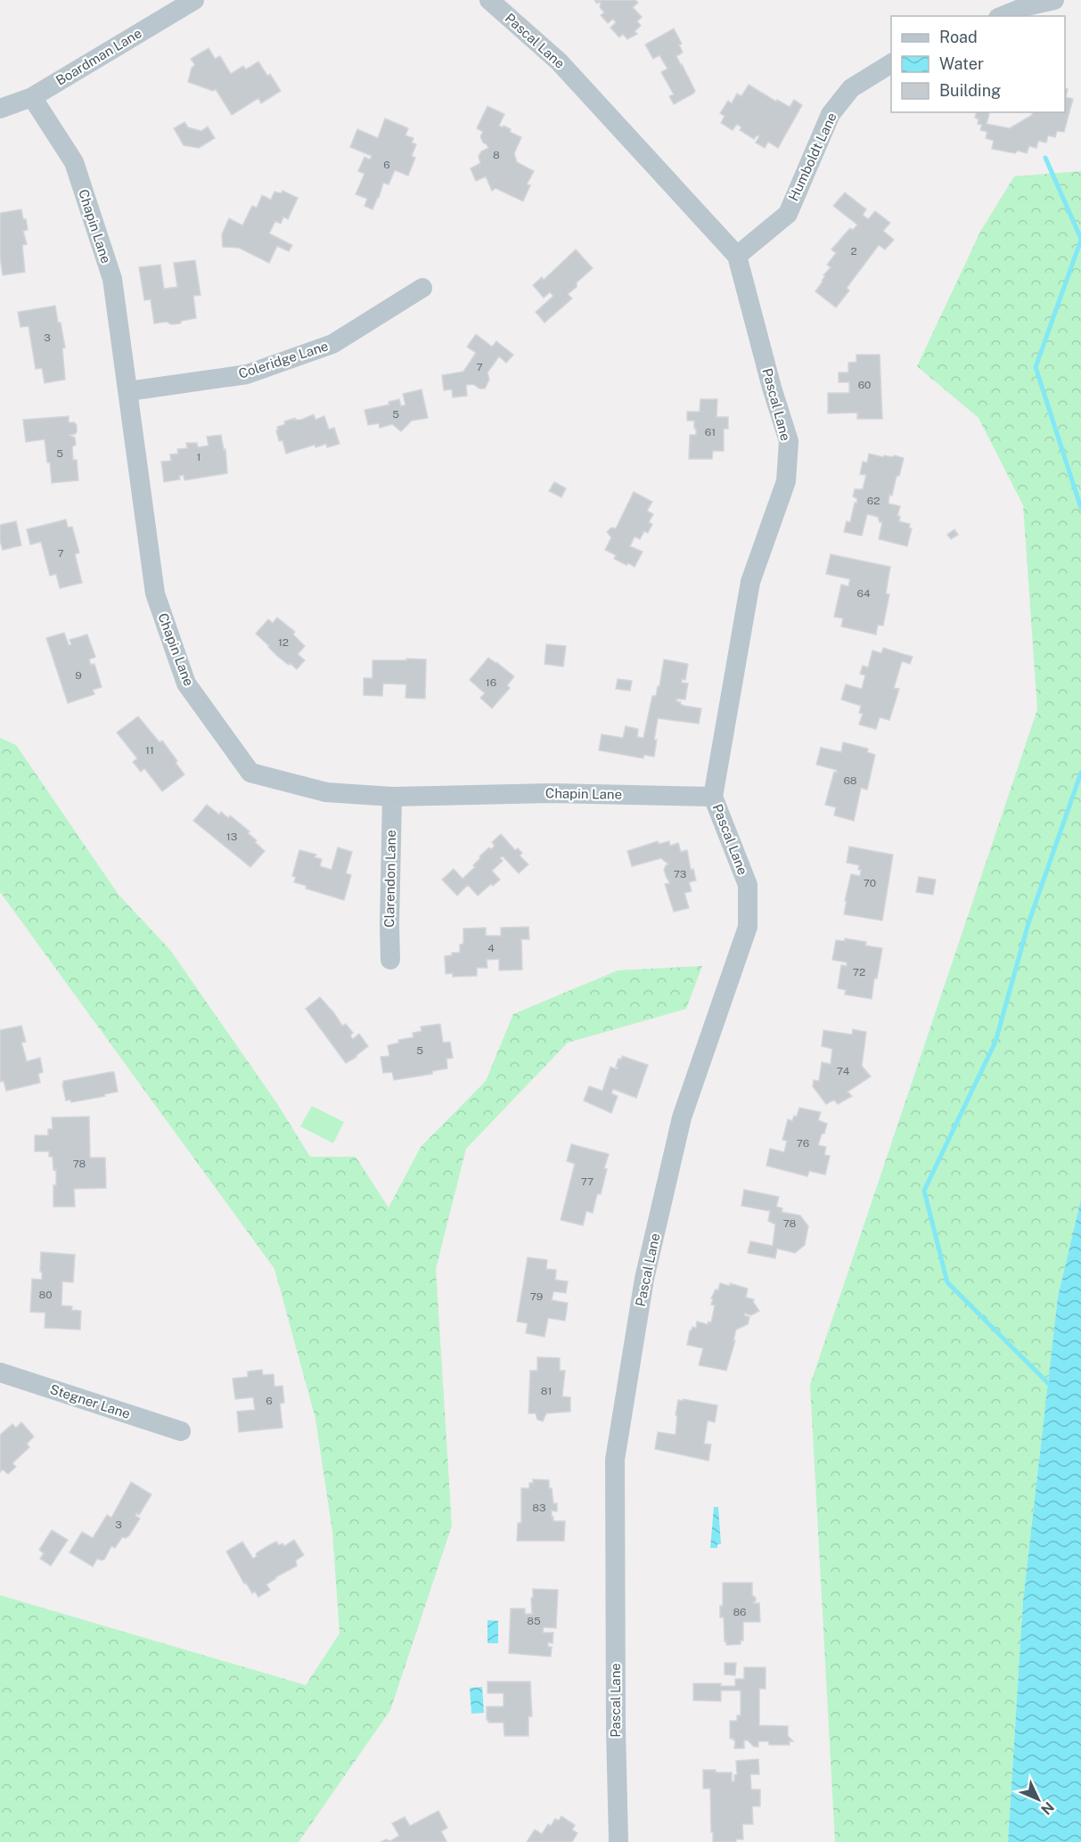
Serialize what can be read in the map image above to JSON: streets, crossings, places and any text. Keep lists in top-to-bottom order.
{
  "streets": {
    "street": [
      "Pascal Lane",
      "Boardman Lane",
      "Humboldt Lane",
      "Chapin Lane",
      "Coleridge Lane",
      "Clarendon Lane",
      "Stegner Lane"
    ]
  },
  "crossings": [
    ["Pascal Lane", "Humboldt Lane"],
    ["Pascal Lane", "Chapin Lane"],
    ["Boardman Lane", "Chapin Lane"],
    ["Chapin Lane", "Coleridge Lane"],
    ["Chapin Lane", "Clarendon Lane"]
  ],
  "house_numbers": [
    "8",
    "6",
    "2",
    "3",
    "7",
    "60",
    "5",
    "61",
    "5",
    "1",
    "62",
    "7",
    "64",
    "12",
    "9",
    "16",
    "11",
    "68",
    "13",
    "73",
    "70",
    "4",
    "72",
    "5",
    "74",
    "76",
    "78",
    "77",
    "78",
    "80",
    "79",
    "81",
    "6",
    "83",
    "3",
    "86",
    "85"
  ],
  "legend": ["Road", "Water", "Building"],
  "north": "bottom right"
}
